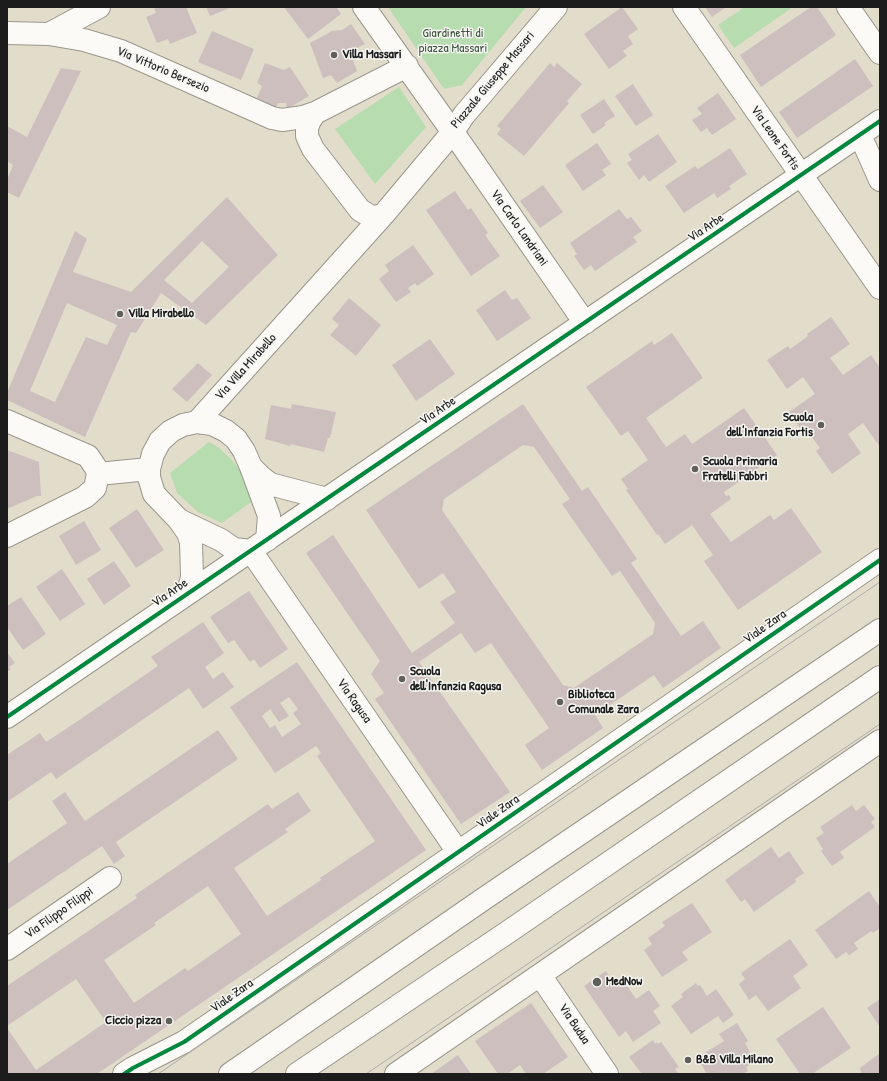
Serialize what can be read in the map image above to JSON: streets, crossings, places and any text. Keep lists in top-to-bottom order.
{
  "streets": {
    "street": [
      "Via Vittorio Bersezio",
      "Piazzale Giuseppe Massari",
      "Via Leone Fortis",
      "Via Carlo Landriani",
      "Via Arbe",
      "Via Villa Mirabello",
      "Viale Zara",
      "Via Ragusa",
      "Via Filippo Filippi",
      "Via Budua"
    ]
  },
  "crossings": [
    ["Via Vittorio Bersezio", "Piazzale Giuseppe Massari"],
    ["Piazzale Giuseppe Massari", "Via Carlo Landriani"],
    ["Piazzale Giuseppe Massari", "Via Villa Mirabello"],
    ["Via Leone Fortis", "Via Arbe"],
    ["Via Carlo Landriani", "Via Arbe"],
    ["Via Carlo Landriani", "Via Villa Mirabello"],
    ["Via Arbe", "Via Villa Mirabello"],
    ["Via Arbe", "Via Ragusa"],
    ["Via Villa Mirabello", "Via Ragusa"],
    ["Viale Zara", "Via Ragusa"]
  ],
  "parks": ["Giardinetti di piazza Massari"],
  "places": [
    "Villa Massari",
    "Villa Mirabello",
    "Scuola dell'Infanzia Fortis",
    "Scuola Primaria Fratelli Fabbri",
    "Scuola dell'Infanzia Ragusa",
    "Biblioteca Comunale Zara",
    "MedNow",
    "Ciccio pizza",
    "B&B Villa Milano"
  ]
}
